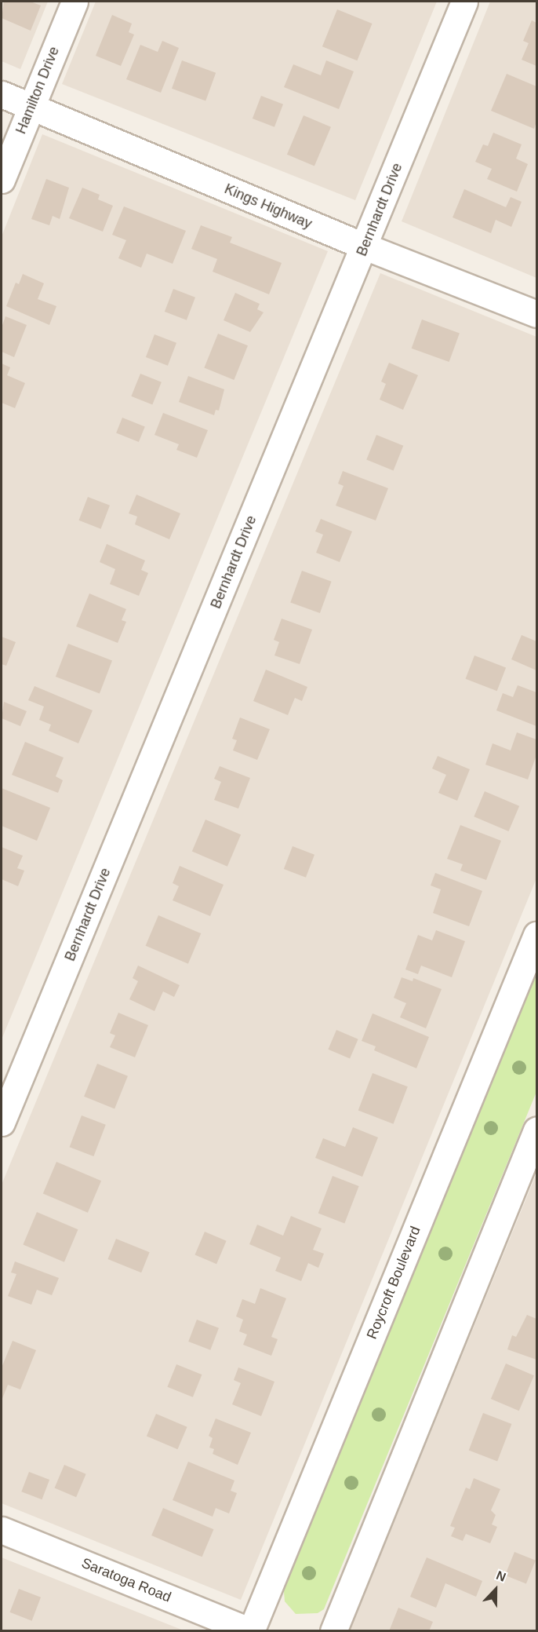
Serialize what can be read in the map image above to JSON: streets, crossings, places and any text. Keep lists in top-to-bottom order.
{
  "streets": {
    "street": [
      "Hamilton Drive",
      "Kings Highway",
      "Bernhardt Drive",
      "Roycroft Boulevard",
      "Saratoga Road"
    ]
  },
  "crossings": [
    ["Hamilton Drive", "Kings Highway"],
    ["Kings Highway", "Bernhardt Drive"],
    ["Roycroft Boulevard", "Saratoga Road"]
  ],
  "north": "top"
}
